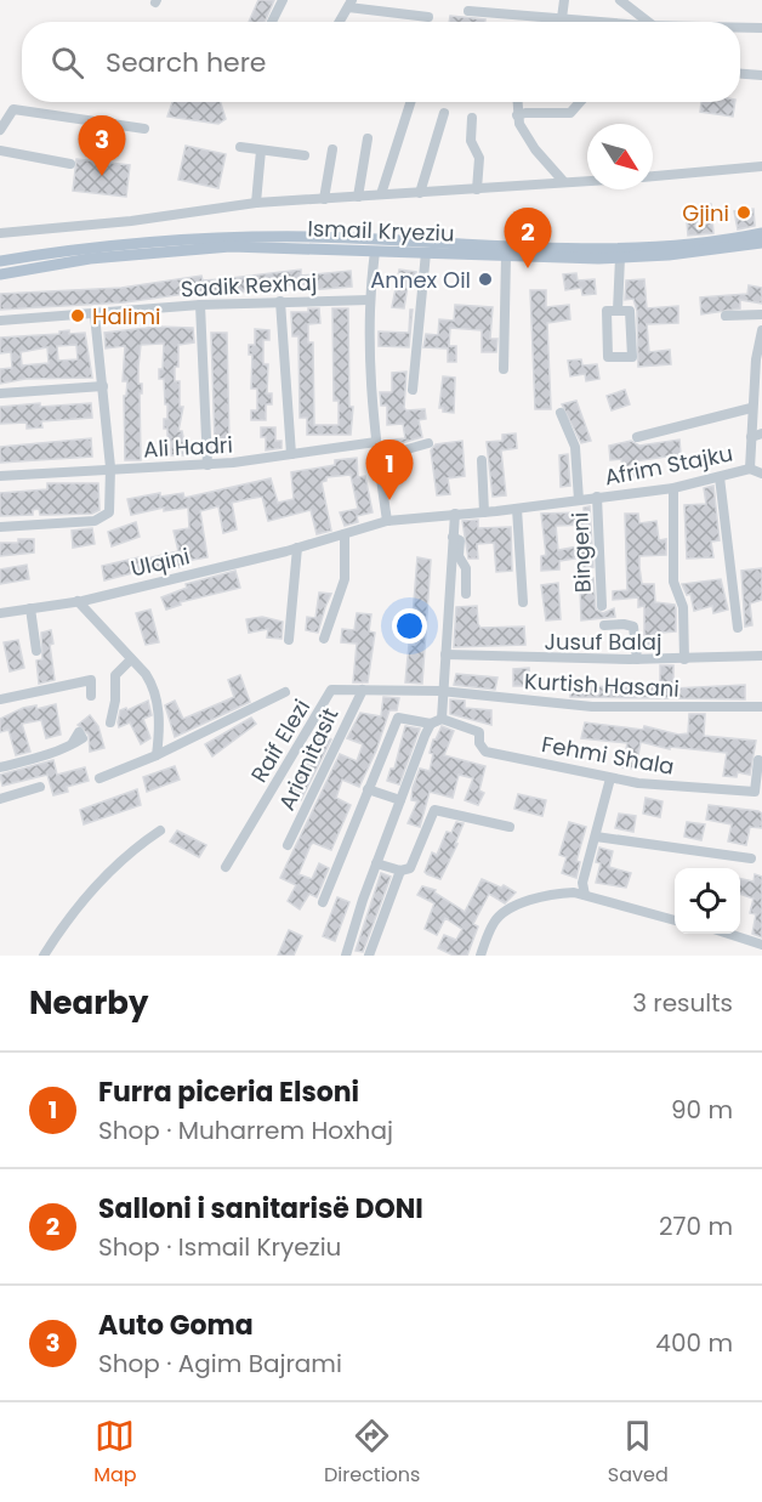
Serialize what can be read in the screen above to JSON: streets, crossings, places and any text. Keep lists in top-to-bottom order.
{
  "streets": {
    "main road": ["Ismail Kryeziu"],
    "street": [
      "Sadik Rexhaj",
      "Ali Hadri",
      "Afrim Stajku",
      "Bingeni",
      "Ulqini",
      "Jusuf Balaj",
      "Kurtish Hasani",
      "Raif Elezi",
      "Fehmi Shala",
      "Arianitasit"
    ]
  },
  "crossings": [
    ["Afrim Stajku", "Bingeni"],
    ["Afrim Stajku", "Ulqini"],
    ["Kurtish Hasani", "Raif Elezi"],
    ["Raif Elezi", "Arianitasit"]
  ],
  "places": ["Gjini", "Annex Oil", "Halimi"],
  "north": "bottom right",
  "page": {
    "search": "Search here",
    "pins": ["3", "2", "1"],
    "heading": ["Nearby", "3 results"],
    "list": [
      {
        "mark": "1",
        "name": "Furra piceria Elsoni",
        "note": "Shop · Muharrem Hoxhaj",
        "value": "90 m"
      },
      {
        "mark": "2",
        "name": "Salloni i sanitarisë DONI",
        "note": "Shop · Ismail Kryeziu",
        "value": "270 m"
      },
      {
        "mark": "3",
        "name": "Auto Goma",
        "note": "Shop · Agim Bajrami",
        "value": "400 m"
      }
    ],
    "nav": ["Map", "Directions", "Saved"]
  }
}
